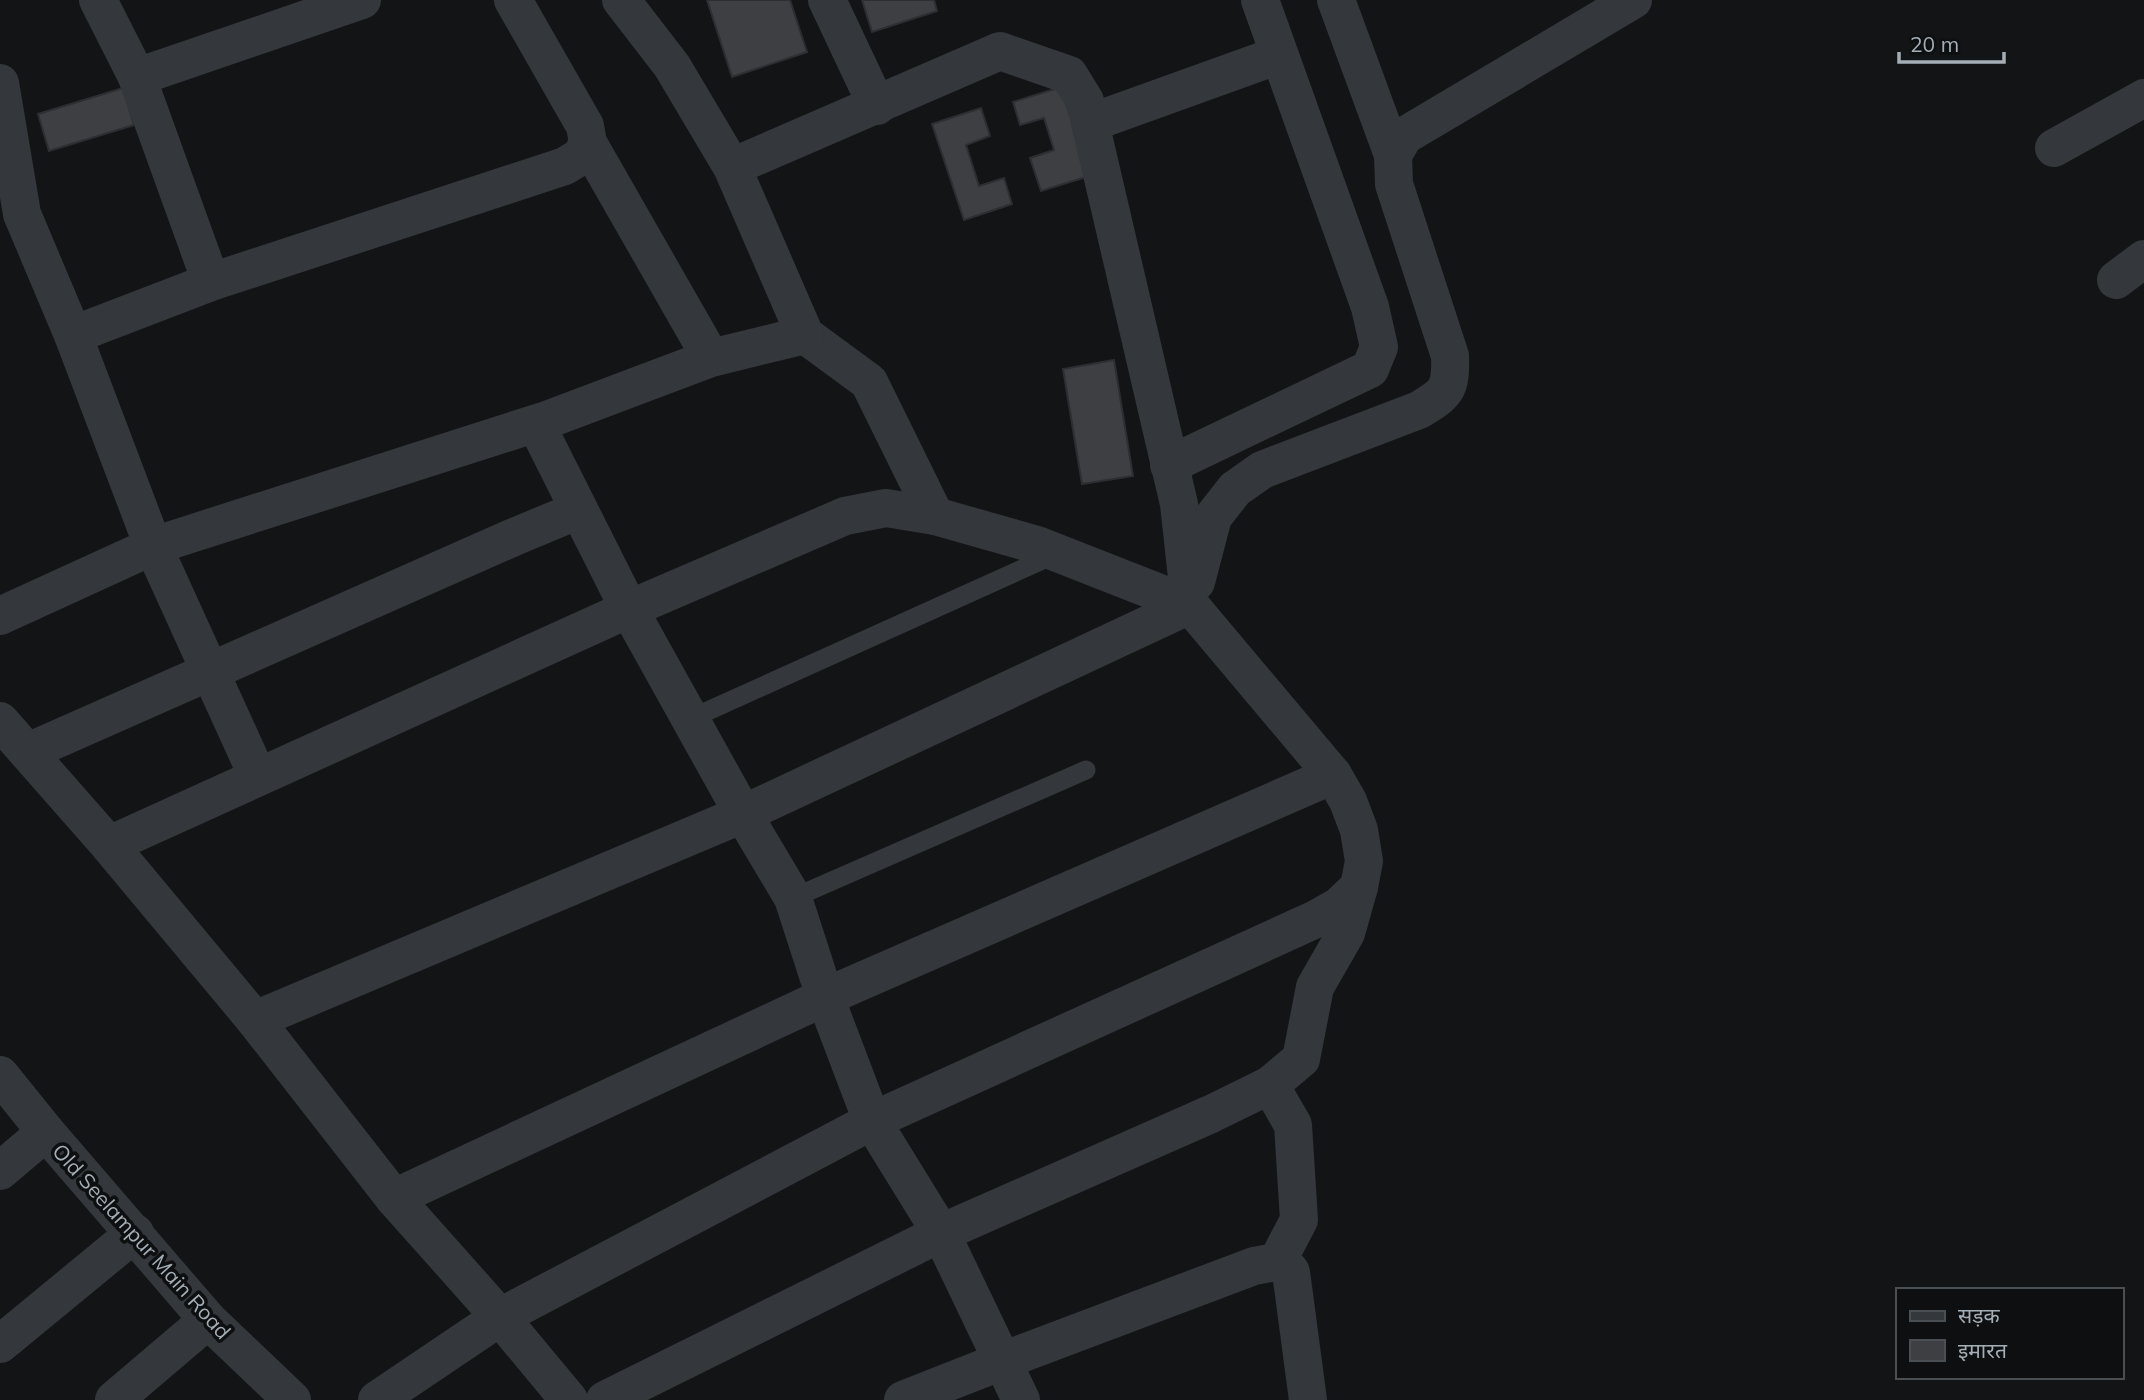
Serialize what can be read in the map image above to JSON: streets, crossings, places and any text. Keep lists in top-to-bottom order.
{
  "streets": {
    "street": ["Old Seelampur Main Road"]
  },
  "legend": ["सड़क", "इमारत"],
  "scale_bar": "20 m"
}
